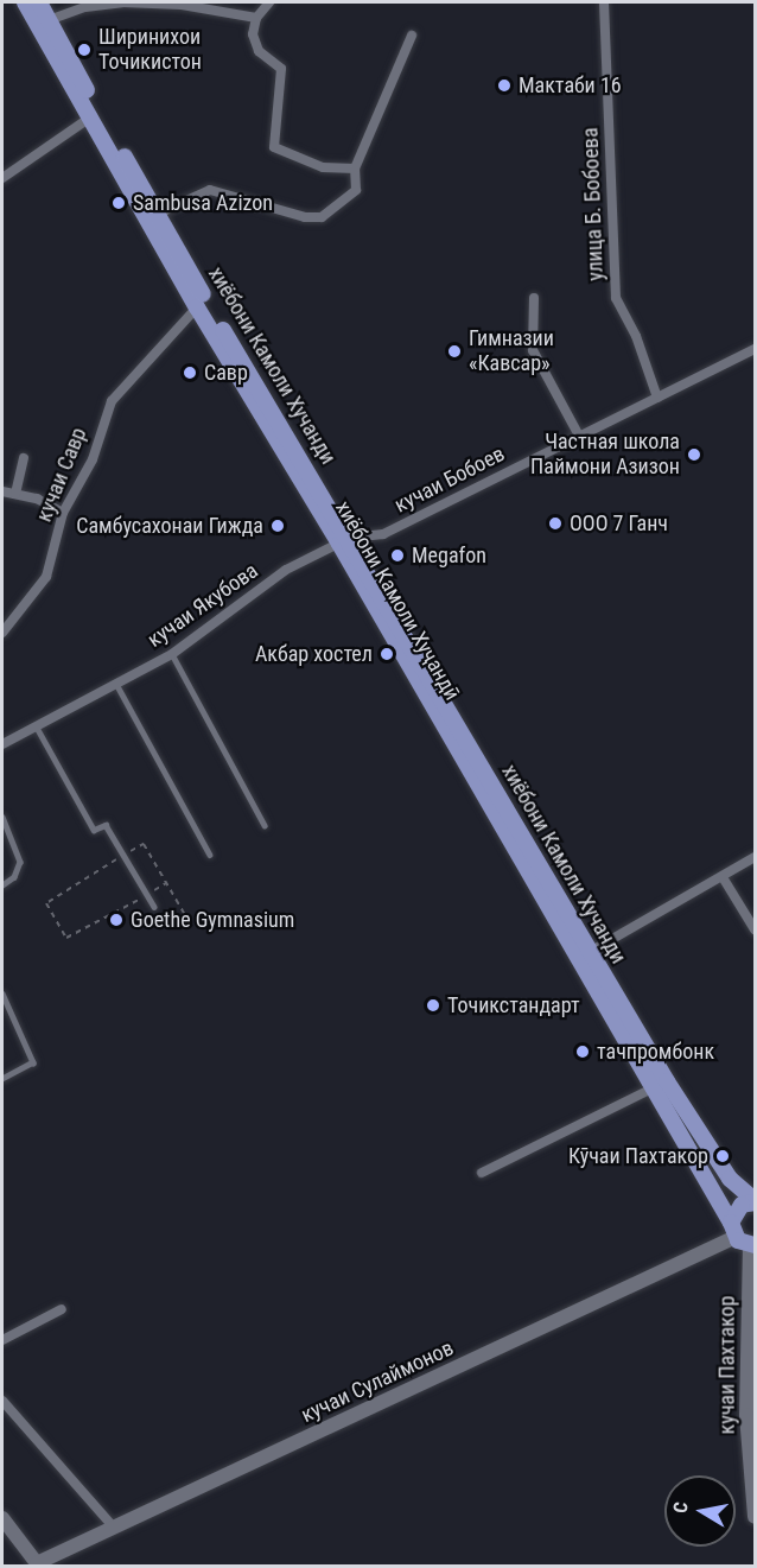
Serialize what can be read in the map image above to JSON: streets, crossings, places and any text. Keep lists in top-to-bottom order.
{
  "streets": {
    "main road": [
      "хиёбони Камоли Хучанди",
      "хиёбони Камоли Хуҷандӣ",
      "кучаи Пахтакор",
      "кучаи Сулаймонов"
    ],
    "street": [
      "улица Б. Бобоева",
      "кучаи Савр",
      "кучаи Бобоев",
      "кучаи Якубова"
    ]
  },
  "crossings": [
    ["улица Б. Бобоева", "кучаи Бобоев"],
    ["хиёбони Камоли Хучанди", "кучаи Бобоев"],
    ["хиёбони Камоли Хучанди", "хиёбони Камоли Хуҷандӣ"],
    ["хиёбони Камоли Хучанди", "кучаи Якубова"],
    ["кучаи Савр", "хиёбони Камоли Хуҷандӣ"],
    ["кучаи Бобоев", "хиёбони Камоли Хуҷандӣ"],
    ["кучаи Бобоев", "кучаи Якубова"],
    ["хиёбони Камоли Хуҷандӣ", "кучаи Якубова"],
    ["хиёбони Камоли Хуҷандӣ", "кучаи Сулаймонов"]
  ],
  "places": [
    "Ширинихои Точикистон",
    "Мактаби 16",
    "Sambusa Azizon",
    "Гимназии «Кавсар»",
    "Савр",
    "Частная школа Паймони Азизон",
    "ООО 7 Ганч",
    "Самбусахонаи Гижда",
    "Megafon",
    "Акбар хостел",
    "Goethe Gymnasium",
    "Точикстандарт",
    "тачпромбонк",
    "Кӯчаи Пахтакор"
  ],
  "north": "left"
}
